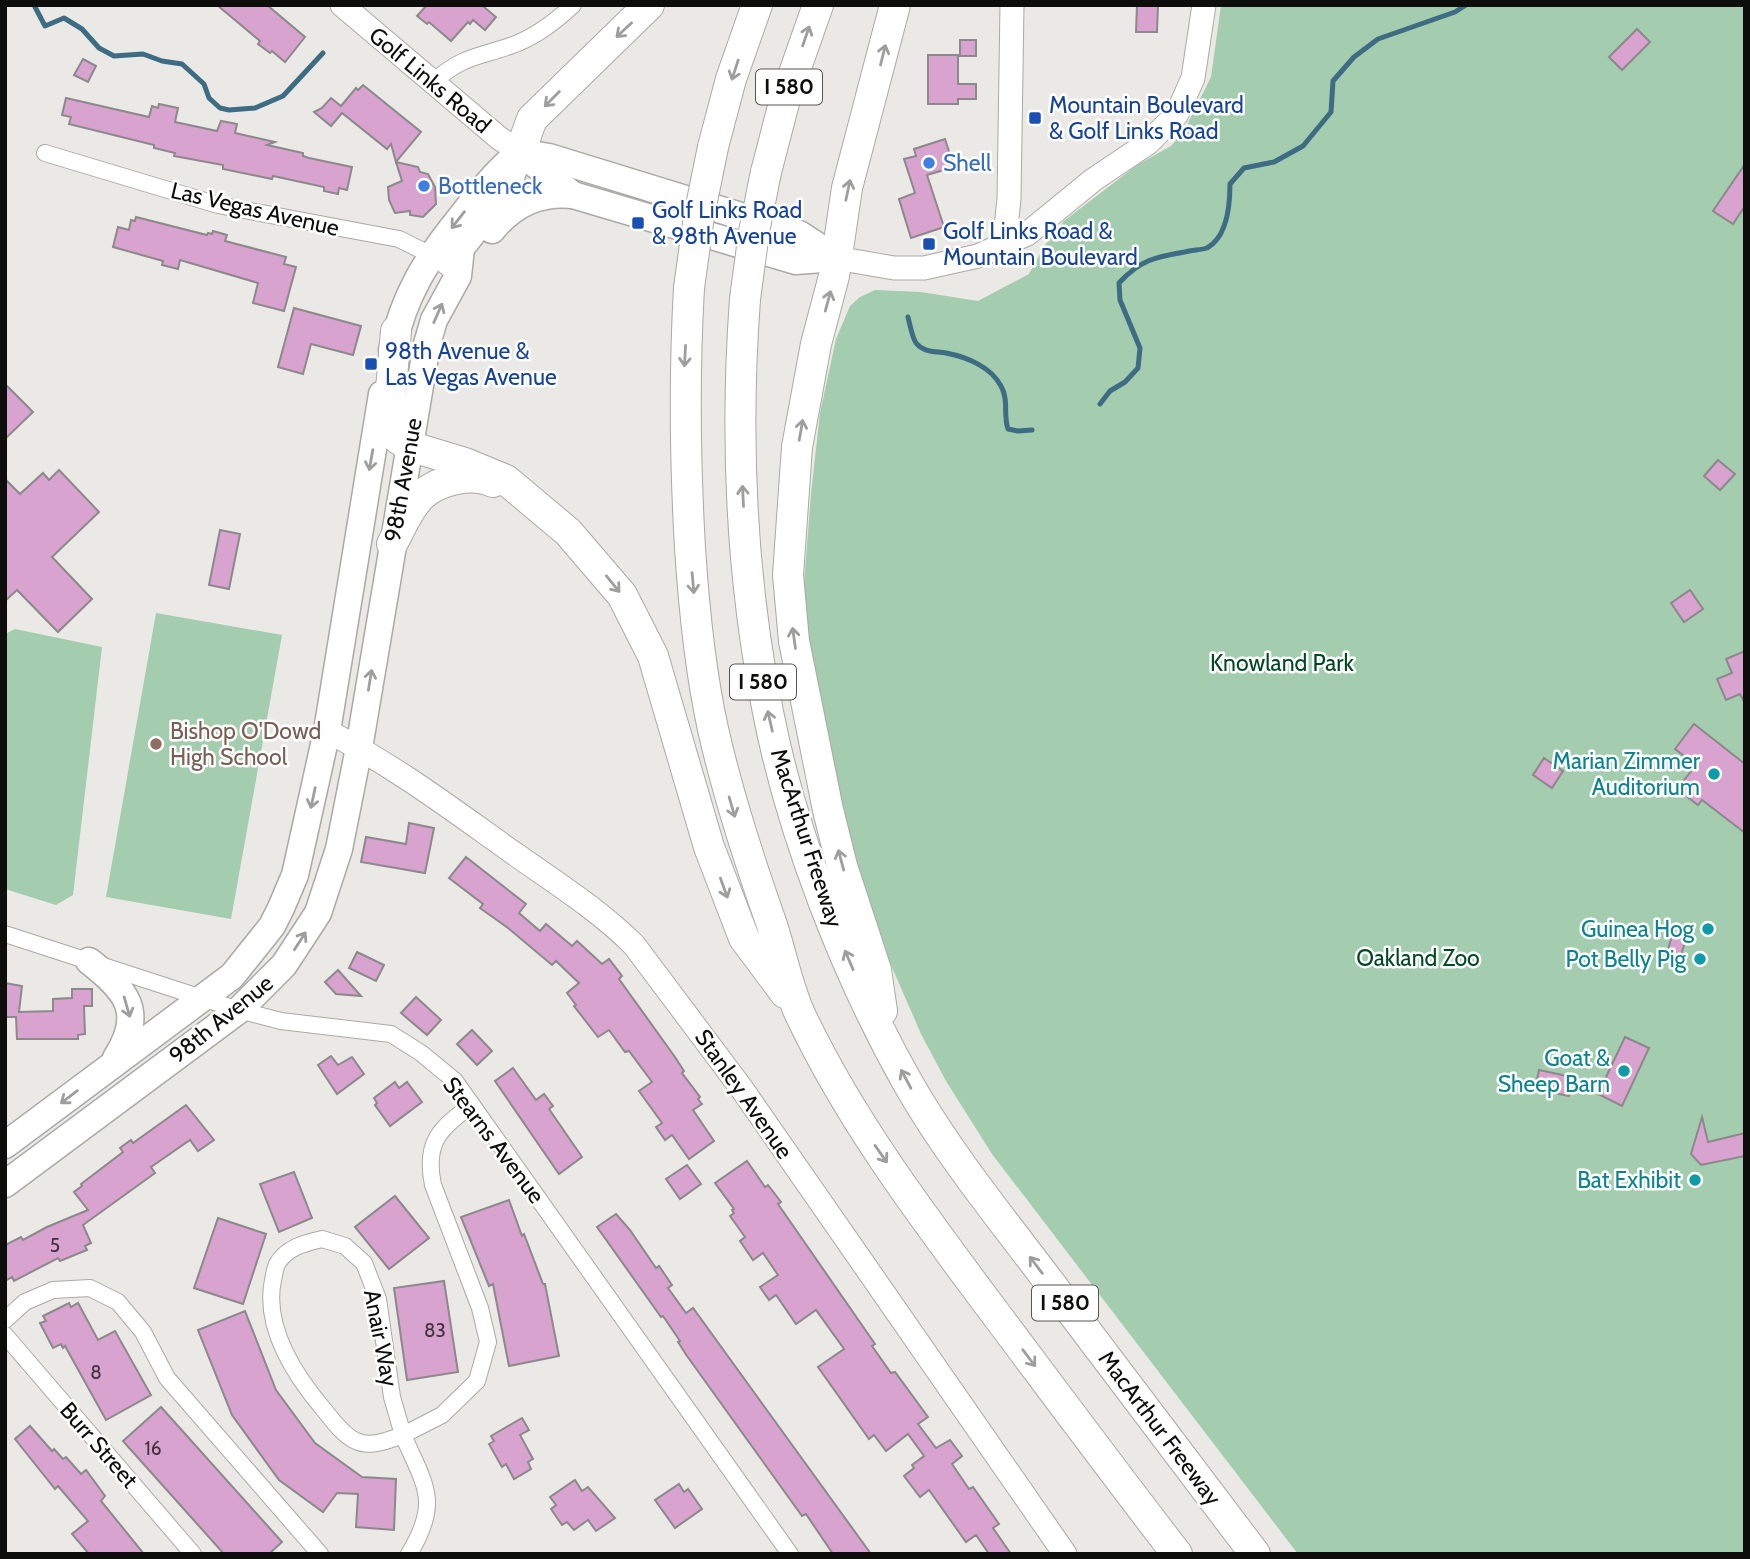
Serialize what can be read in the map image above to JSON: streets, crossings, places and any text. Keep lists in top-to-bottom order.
{
  "streets": {
    "highway": ["I 580", "MacArthur Freeway"],
    "main road": ["Golf Links Road", "98th Avenue"],
    "street": [
      "Las Vegas Avenue",
      "Stanley Avenue",
      "Stearns Avenue",
      "Anair Way",
      "Burr Street"
    ]
  },
  "crossings": [
    ["Golf Links Road", "98th Avenue"],
    ["Las Vegas Avenue", "98th Avenue"],
    ["98th Avenue", "Stanley Avenue"],
    ["98th Avenue", "Stearns Avenue"],
    ["Stearns Avenue", "Anair Way"]
  ],
  "parks": ["Knowland Park", "Oakland Zoo"],
  "places": {
    "transit": [
      "Mountain Boulevard & Golf Links Road",
      "Golf Links Road & 98th Avenue",
      "Golf Links Road & Mountain Boulevard",
      "98th Avenue & Las Vegas Avenue"
    ],
    "other": [
      "Shell",
      "Bottleneck",
      "Bishop O'Dowd High School",
      "Marian Zimmer Auditorium",
      "Guinea Hog",
      "Pot Belly Pig",
      "Goat & Sheep Barn",
      "Bat Exhibit"
    ]
  },
  "house_numbers": [
    "5",
    "83",
    "8",
    "16"
  ]
}
